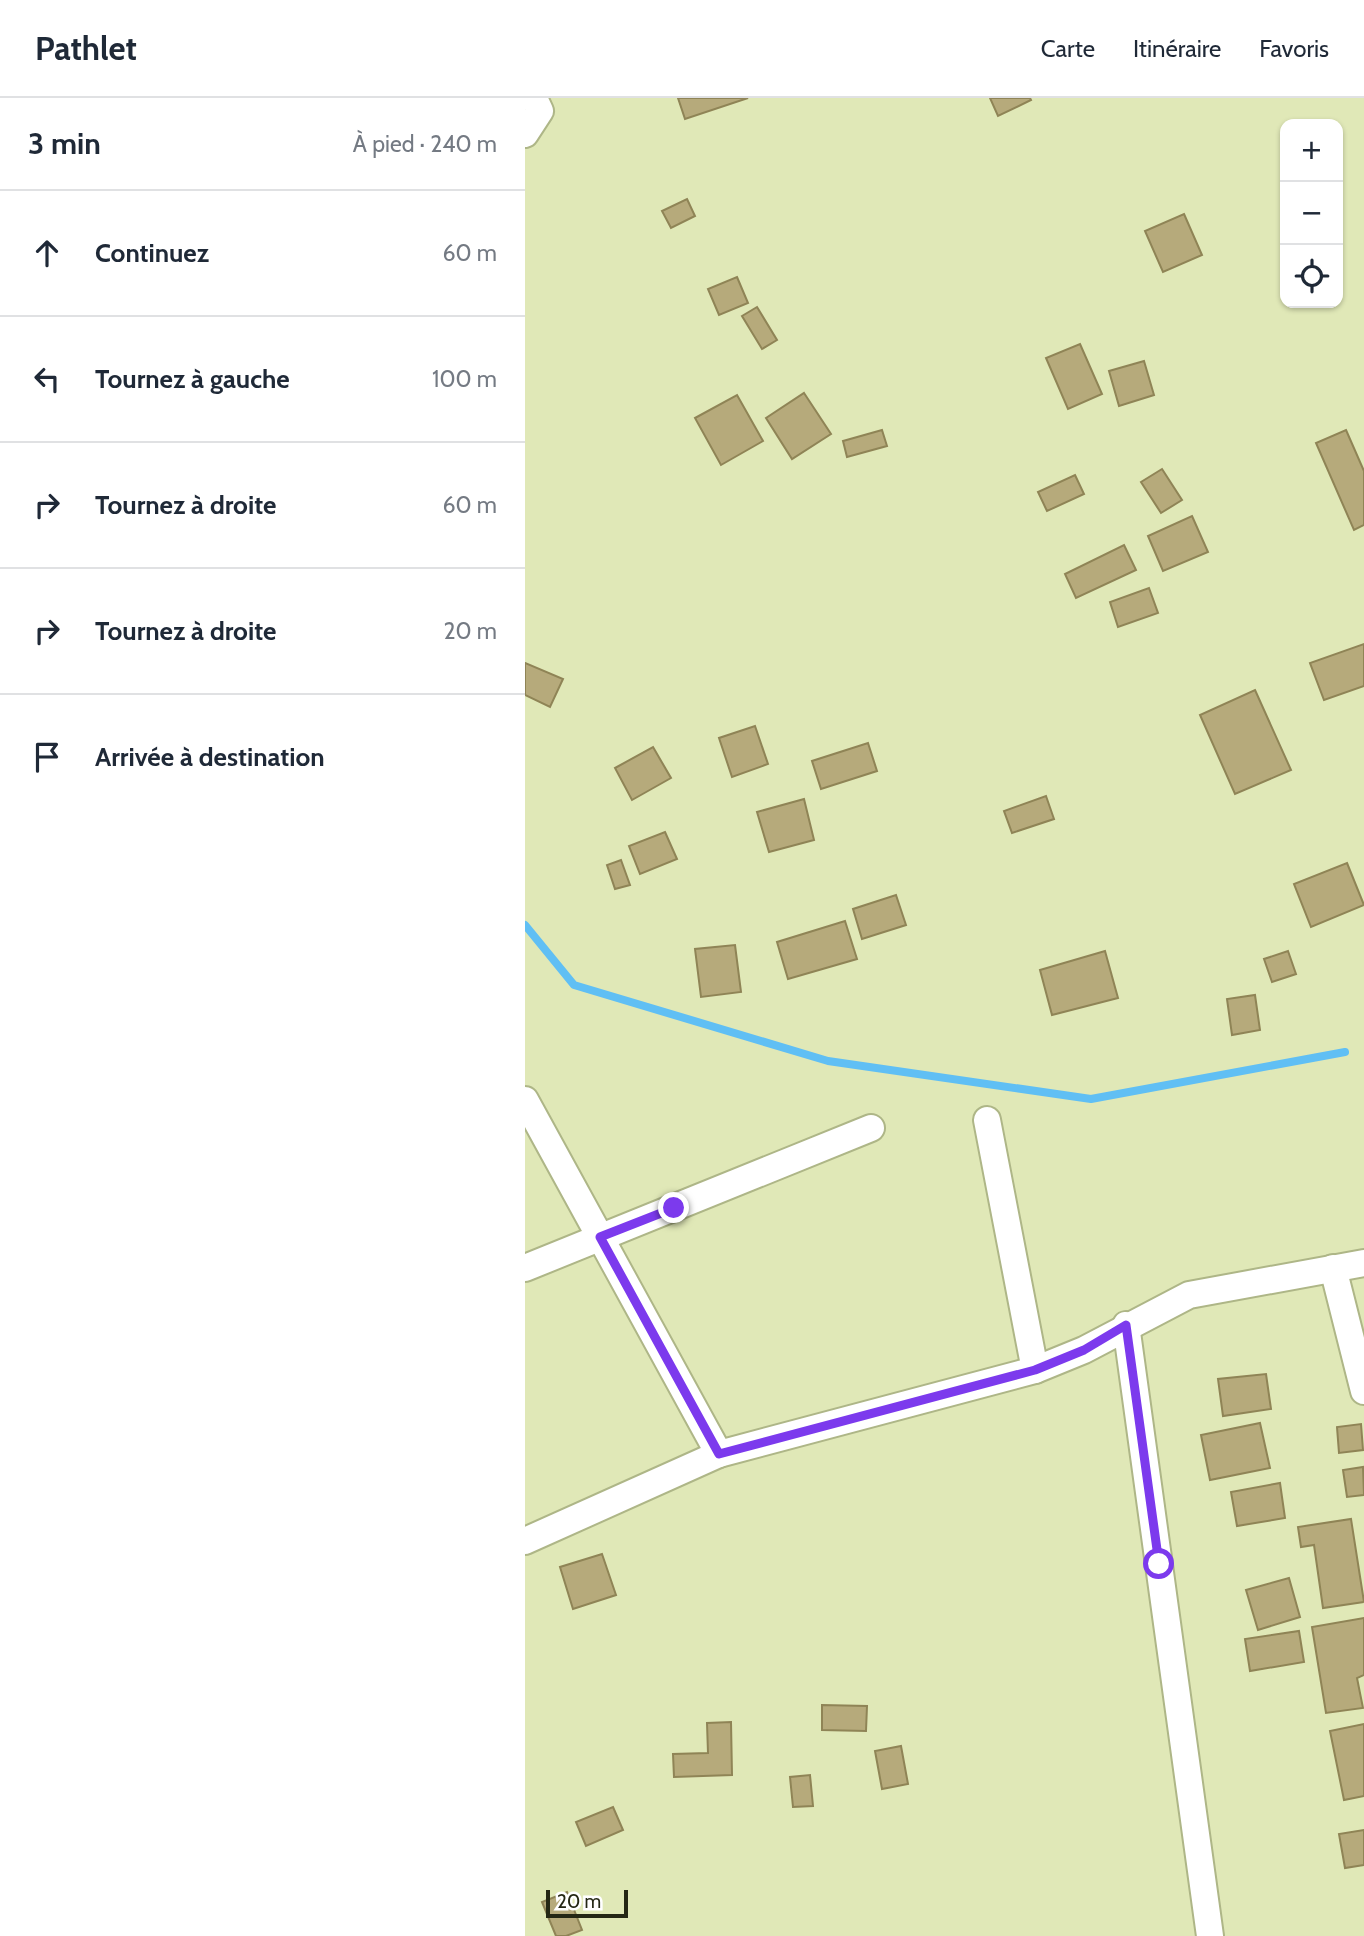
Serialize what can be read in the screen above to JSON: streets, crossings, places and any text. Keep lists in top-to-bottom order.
{
  "scale_bar": "20 m",
  "page": {
    "header": "Pathlet",
    "nav": ["Carte", "Itinéraire", "Favoris"],
    "heading": ["3 min", "À pied · 240 m"],
    "map_buttons": ["+", "−"],
    "list": [
      ["Continuez", "60 m"],
      ["Tournez à gauche", "100 m"],
      ["Tournez à droite", "60 m"],
      ["Tournez à droite", "20 m"],
      "Arrivée à destination"
    ],
    "scale": "20 m"
  }
}
